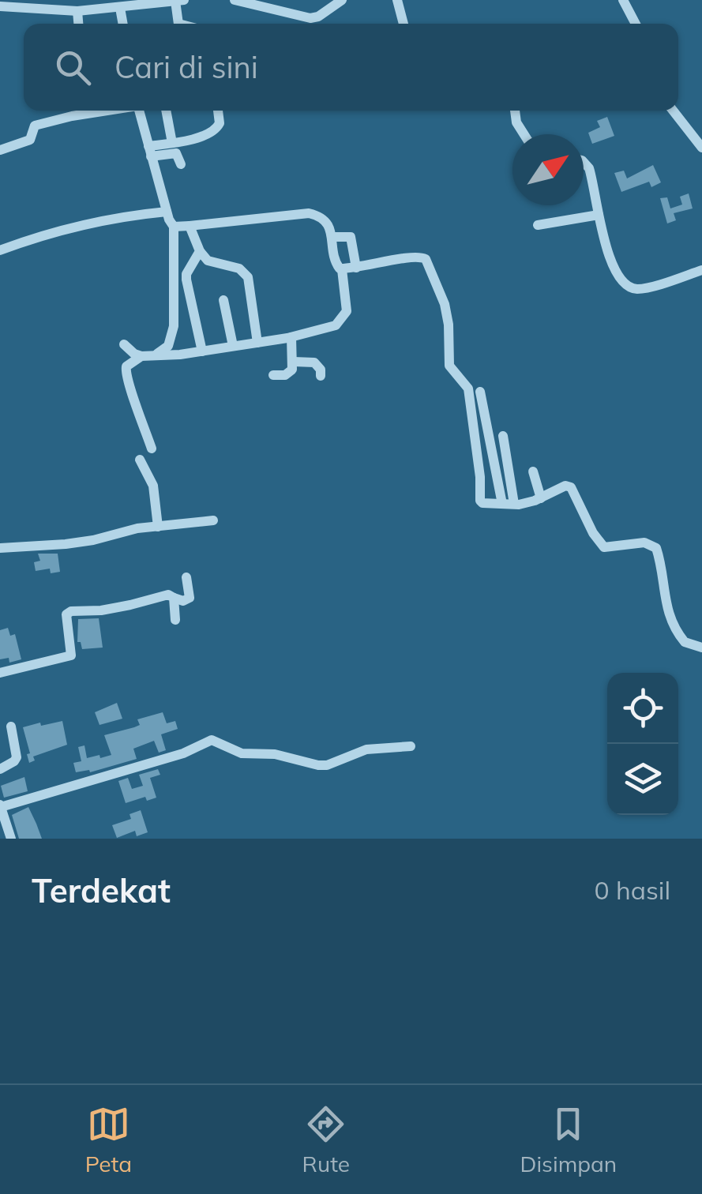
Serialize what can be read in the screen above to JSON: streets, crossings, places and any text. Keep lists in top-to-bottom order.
{
  "north": "top right",
  "page": {
    "search": "Cari di sini",
    "heading": ["Terdekat", "0 hasil"],
    "nav": ["Peta", "Rute", "Disimpan"]
  }
}
